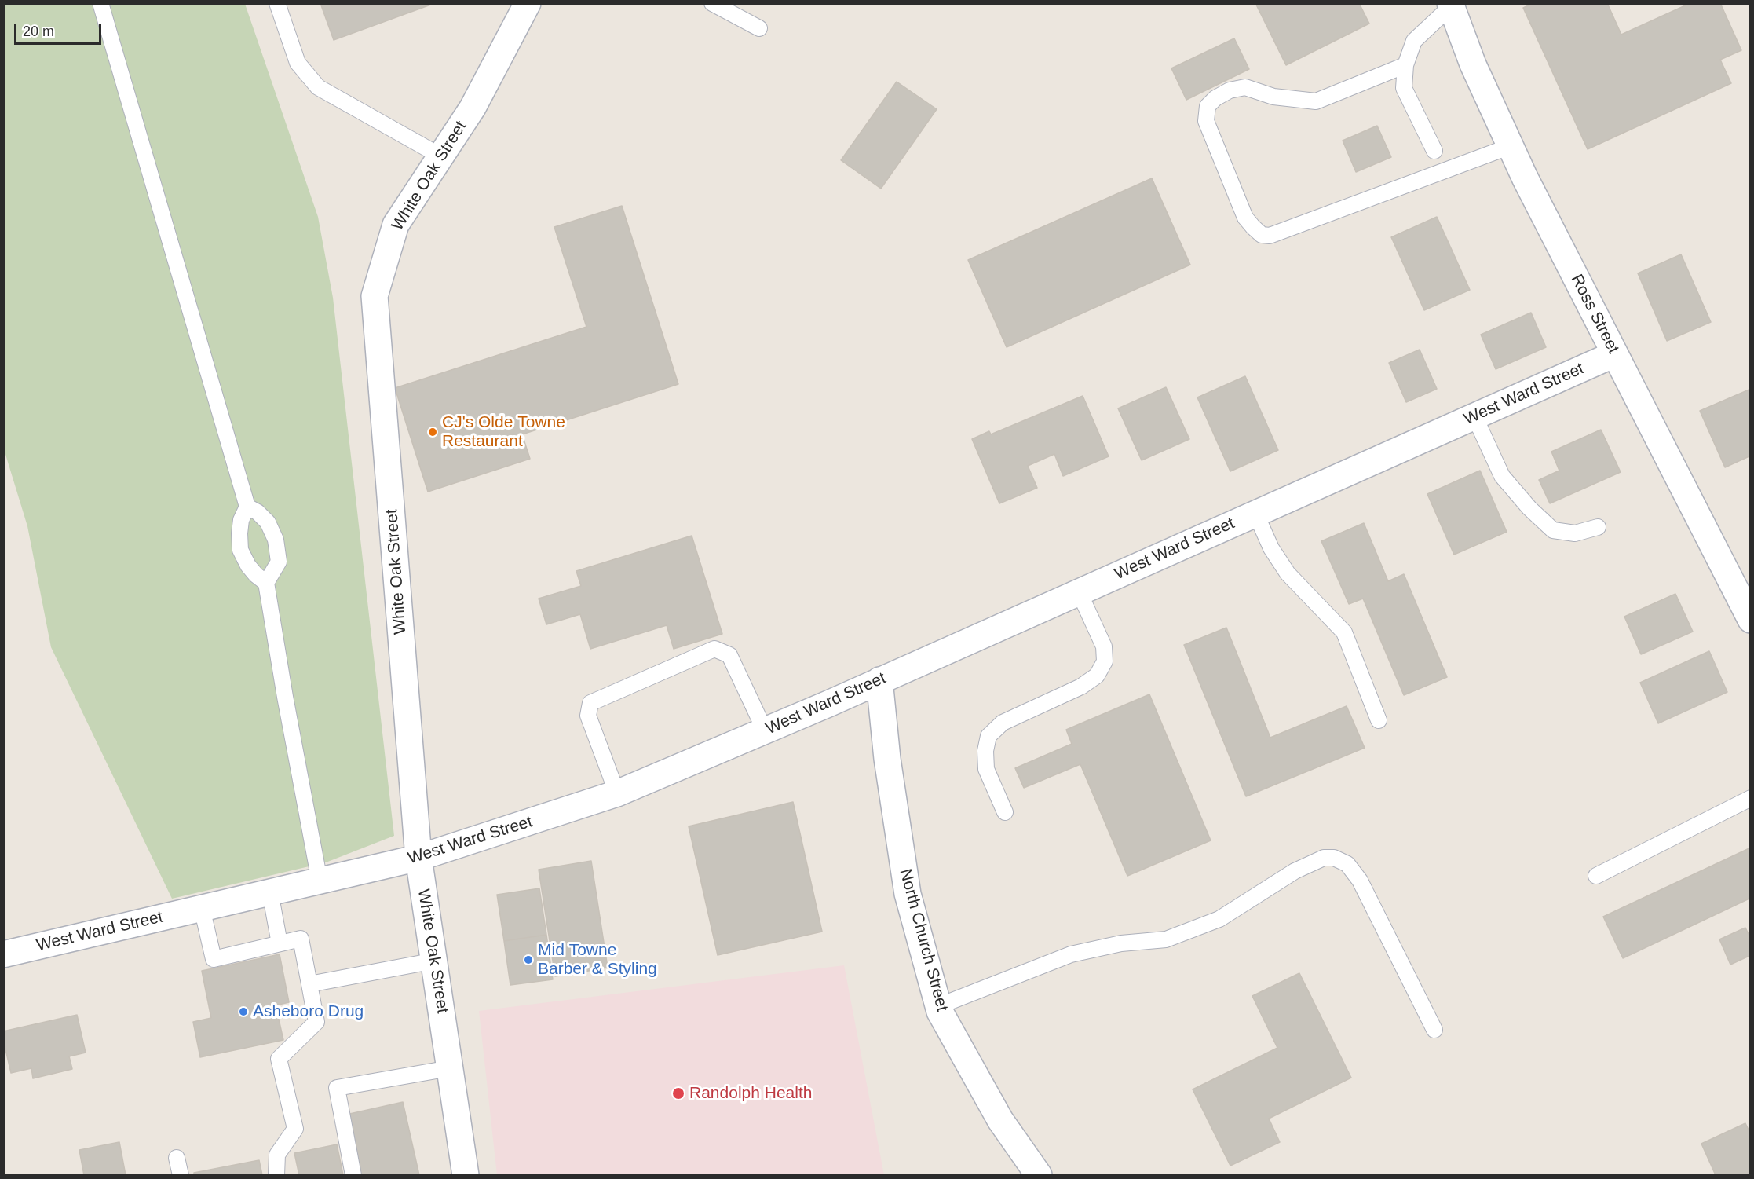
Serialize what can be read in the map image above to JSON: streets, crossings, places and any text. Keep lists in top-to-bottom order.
{
  "streets": {
    "street": [
      "White Oak Street",
      "Ross Street",
      "West Ward Street",
      "North Church Street"
    ]
  },
  "crossings": [
    ["White Oak Street", "West Ward Street"],
    ["Ross Street", "West Ward Street"],
    ["West Ward Street", "North Church Street"]
  ],
  "places": [
    "CJ's Olde Towne Restaurant",
    "Mid Towne Barber & Styling",
    "Asheboro Drug",
    "Randolph Health"
  ],
  "scale_bar": "20 m"
}
